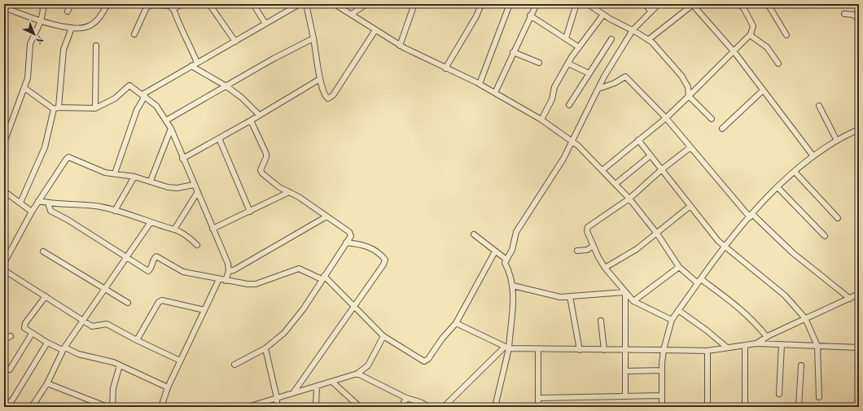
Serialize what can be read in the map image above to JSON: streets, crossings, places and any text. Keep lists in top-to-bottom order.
{
  "north": "bottom right"
}
